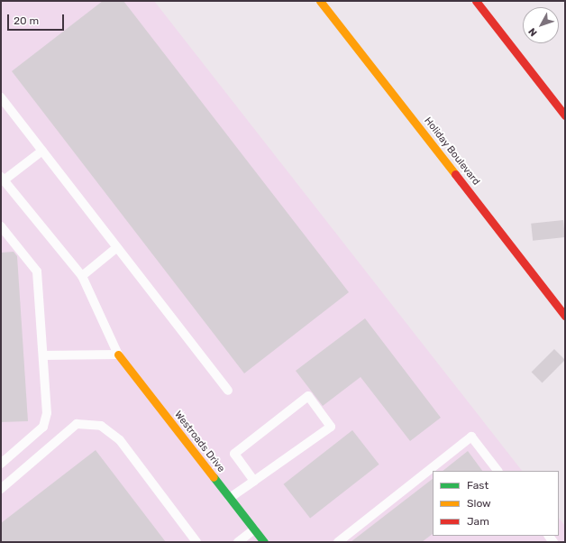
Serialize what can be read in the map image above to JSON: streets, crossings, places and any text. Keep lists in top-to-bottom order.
{
  "streets": {
    "street": ["Holiday Boulevard", "Westroads Drive"]
  },
  "legend": ["Fast", "Slow", "Jam"],
  "scale_bar": "20 m",
  "north": "bottom left"
}
